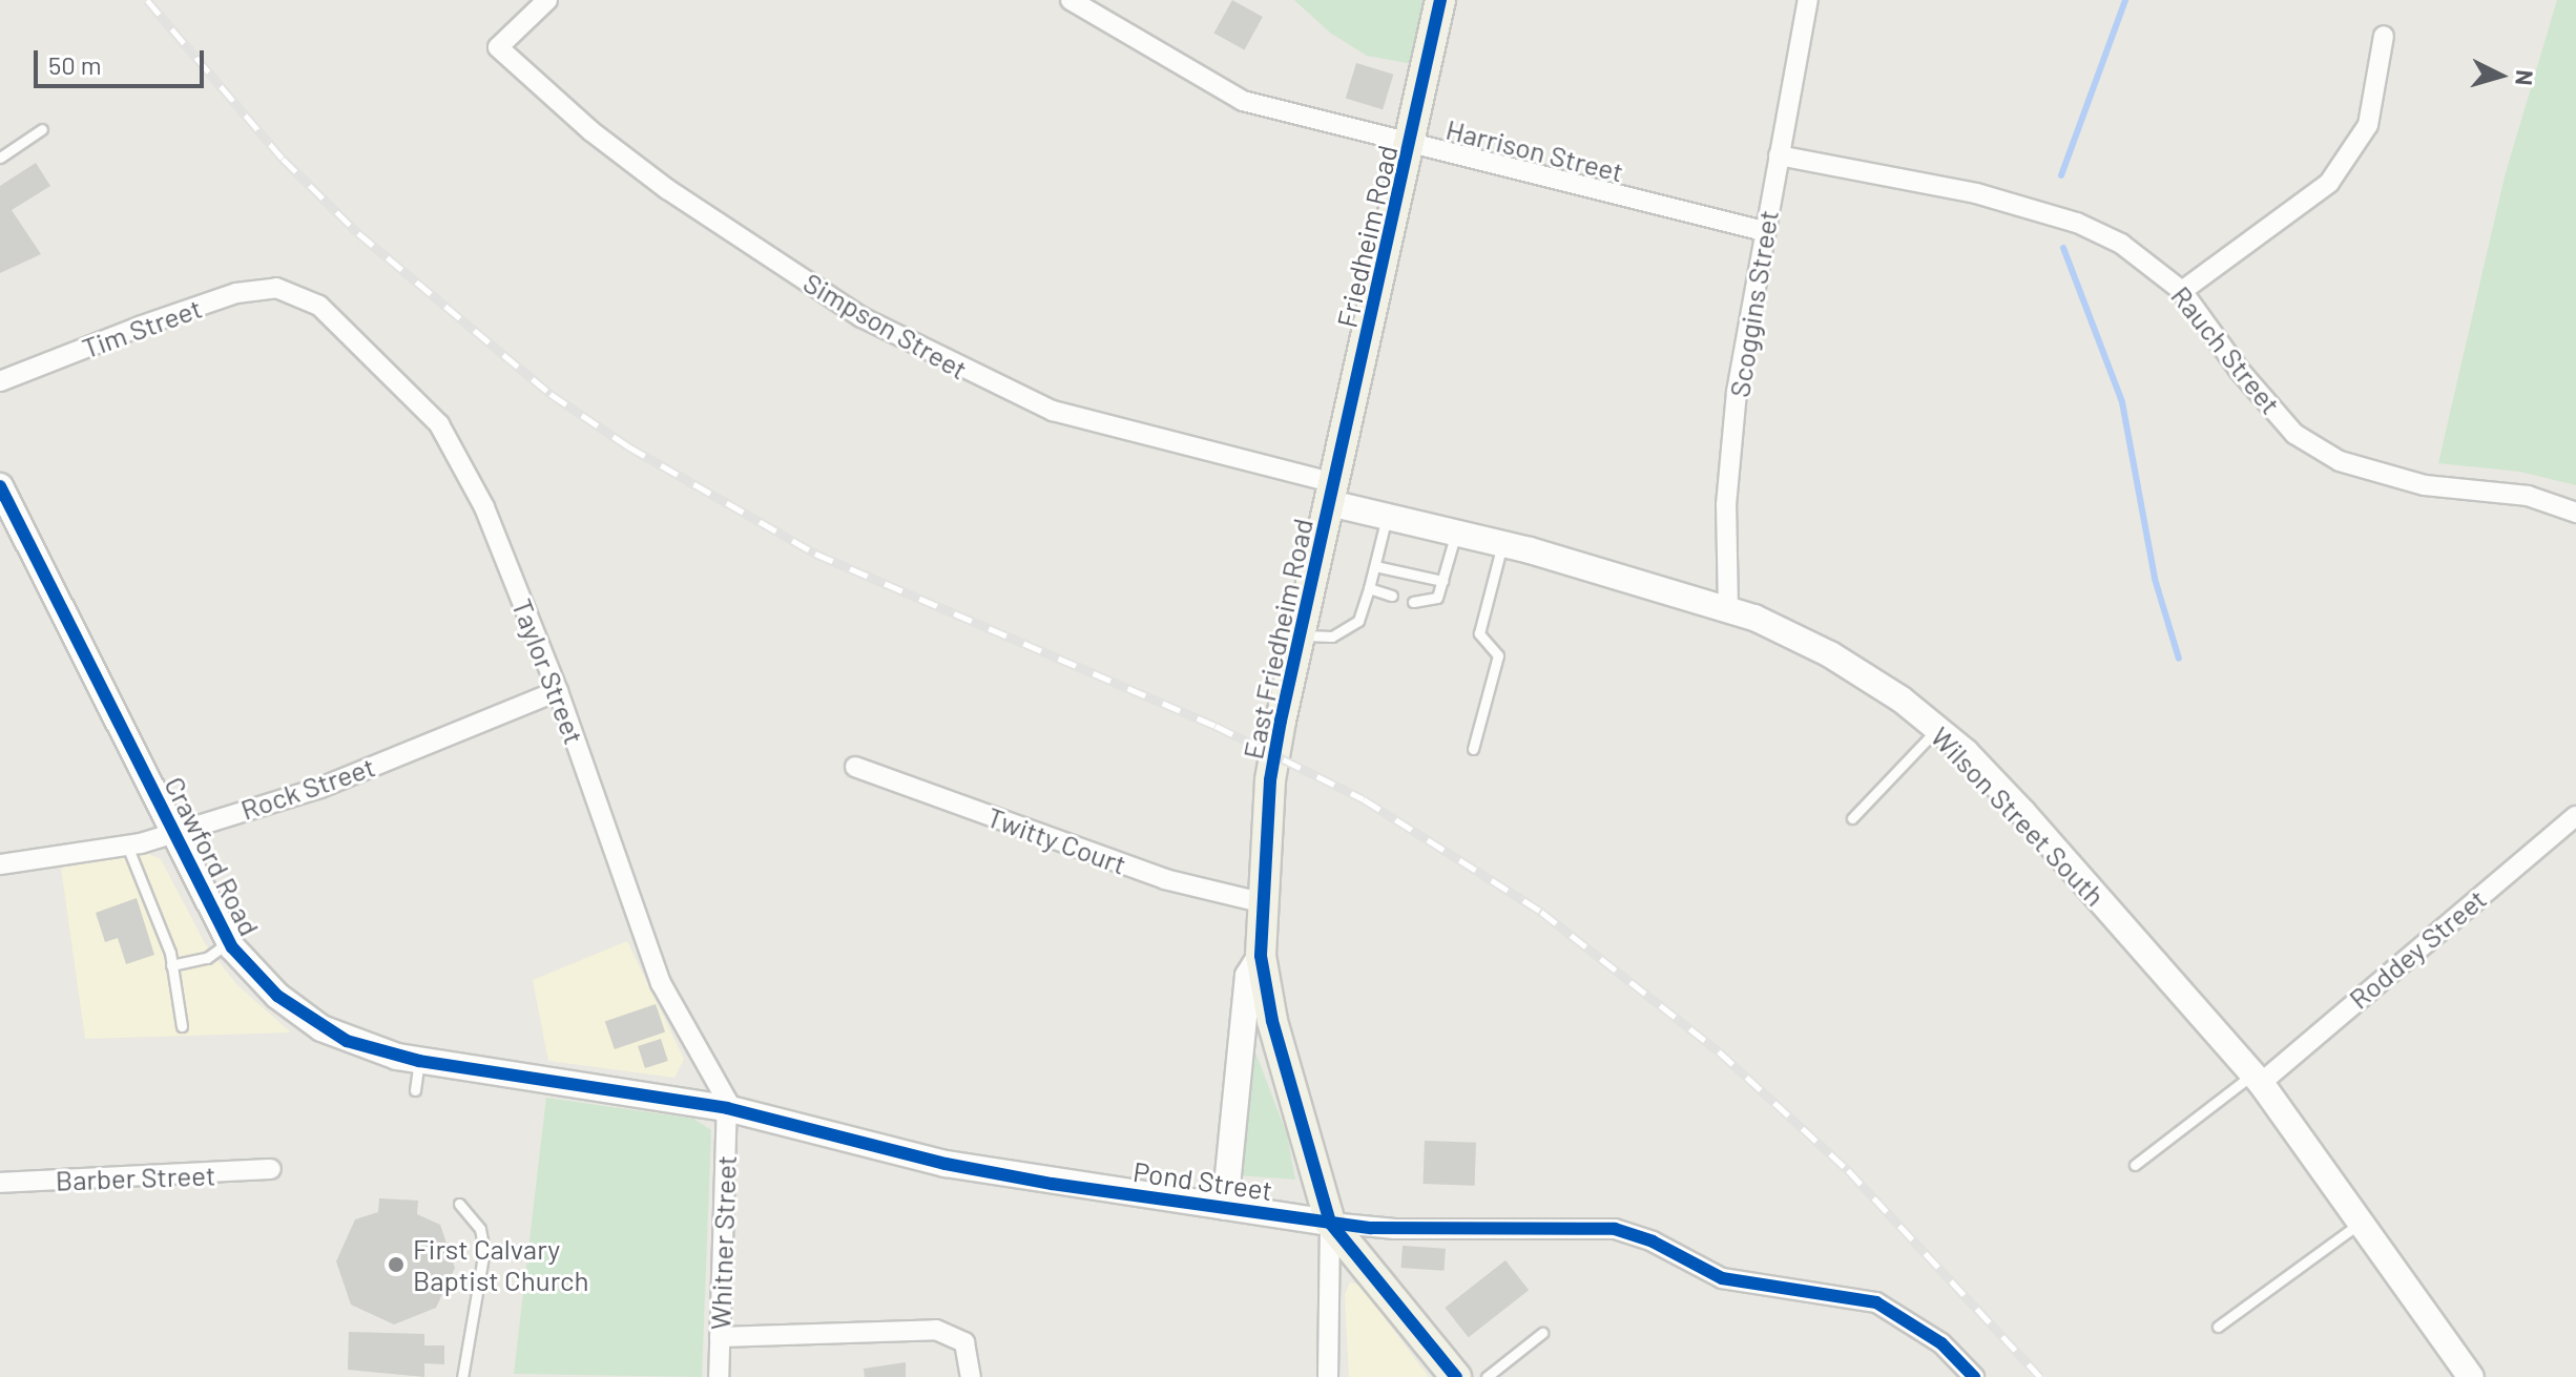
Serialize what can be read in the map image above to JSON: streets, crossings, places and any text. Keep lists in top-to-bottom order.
{
  "streets": {
    "main road": ["Friedheim Road", "East Friedheim Road"],
    "street": [
      "Harrison Street",
      "Scoggins Street",
      "Simpson Street",
      "Tim Street",
      "Rauch Street",
      "Taylor Street",
      "Rock Street",
      "Wilson Street South",
      "Twitty Court",
      "Crawford Road",
      "Roddey Street",
      "Barber Street",
      "Pond Street",
      "Whitner Street"
    ]
  },
  "crossings": [
    ["Harrison Street", "Friedheim Road"],
    ["Harrison Street", "Scoggins Street"],
    ["Friedheim Road", "Simpson Street"],
    ["Friedheim Road", "East Friedheim Road"],
    ["Friedheim Road", "Wilson Street South"],
    ["Scoggins Street", "Rauch Street"],
    ["Scoggins Street", "Wilson Street South"],
    ["Simpson Street", "East Friedheim Road"],
    ["Simpson Street", "Wilson Street South"],
    ["Tim Street", "Taylor Street"],
    ["East Friedheim Road", "Wilson Street South"],
    ["East Friedheim Road", "Twitty Court"],
    ["East Friedheim Road", "Pond Street"],
    ["Taylor Street", "Rock Street"],
    ["Taylor Street", "Crawford Road"],
    ["Taylor Street", "Pond Street"],
    ["Taylor Street", "Whitner Street"],
    ["Rock Street", "Crawford Road"],
    ["Wilson Street South", "Roddey Street"],
    ["Crawford Road", "Pond Street"],
    ["Crawford Road", "Whitner Street"],
    ["Pond Street", "Whitner Street"]
  ],
  "places": ["First Calvary Baptist Church"],
  "scale_bar": "50 m",
  "north": "right"
}
